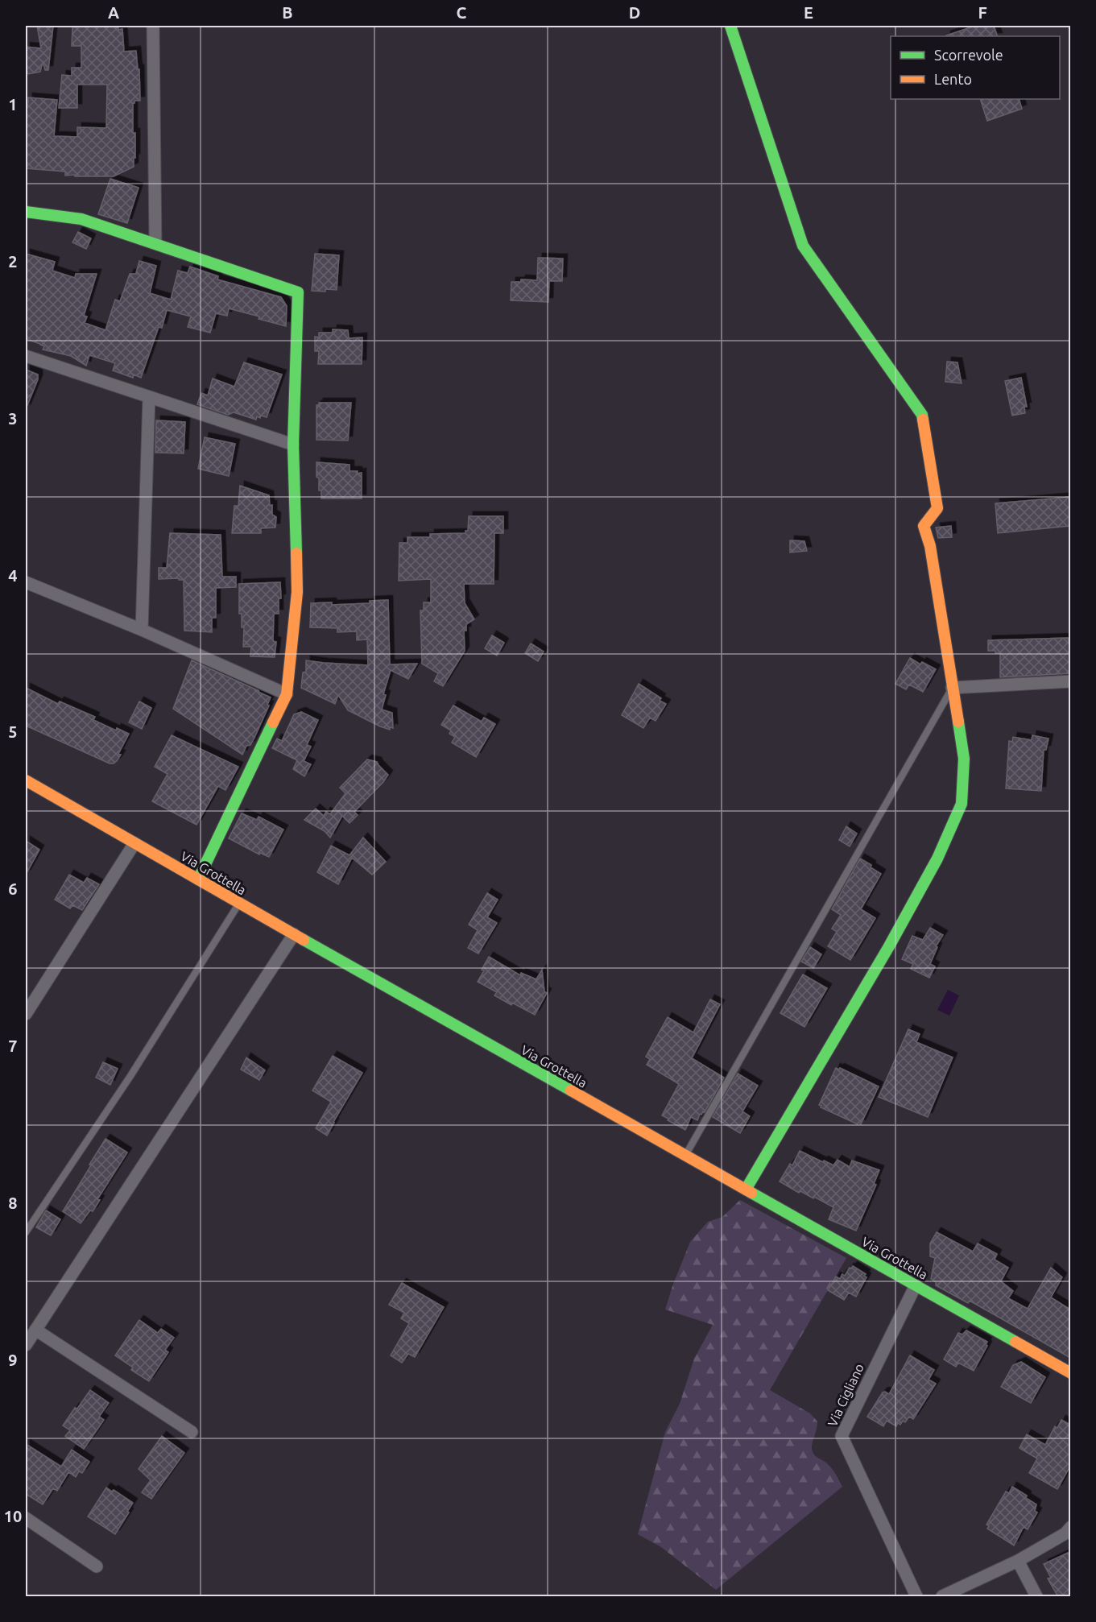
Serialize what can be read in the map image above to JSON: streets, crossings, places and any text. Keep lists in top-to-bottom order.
{
  "streets": {
    "street": ["Via Grottella", "Via Cigliano"]
  },
  "crossings": [
    ["Via Grottella", "Via Cigliano"]
  ],
  "legend": ["Scorrevole", "Lento"],
  "grid": {
    "columns": [
      "A",
      "B",
      "C",
      "D",
      "E",
      "F"
    ],
    "rows": [
      "1",
      "2",
      "3",
      "4",
      "5",
      "6",
      "7",
      "8",
      "9",
      "10"
    ]
  }
}
